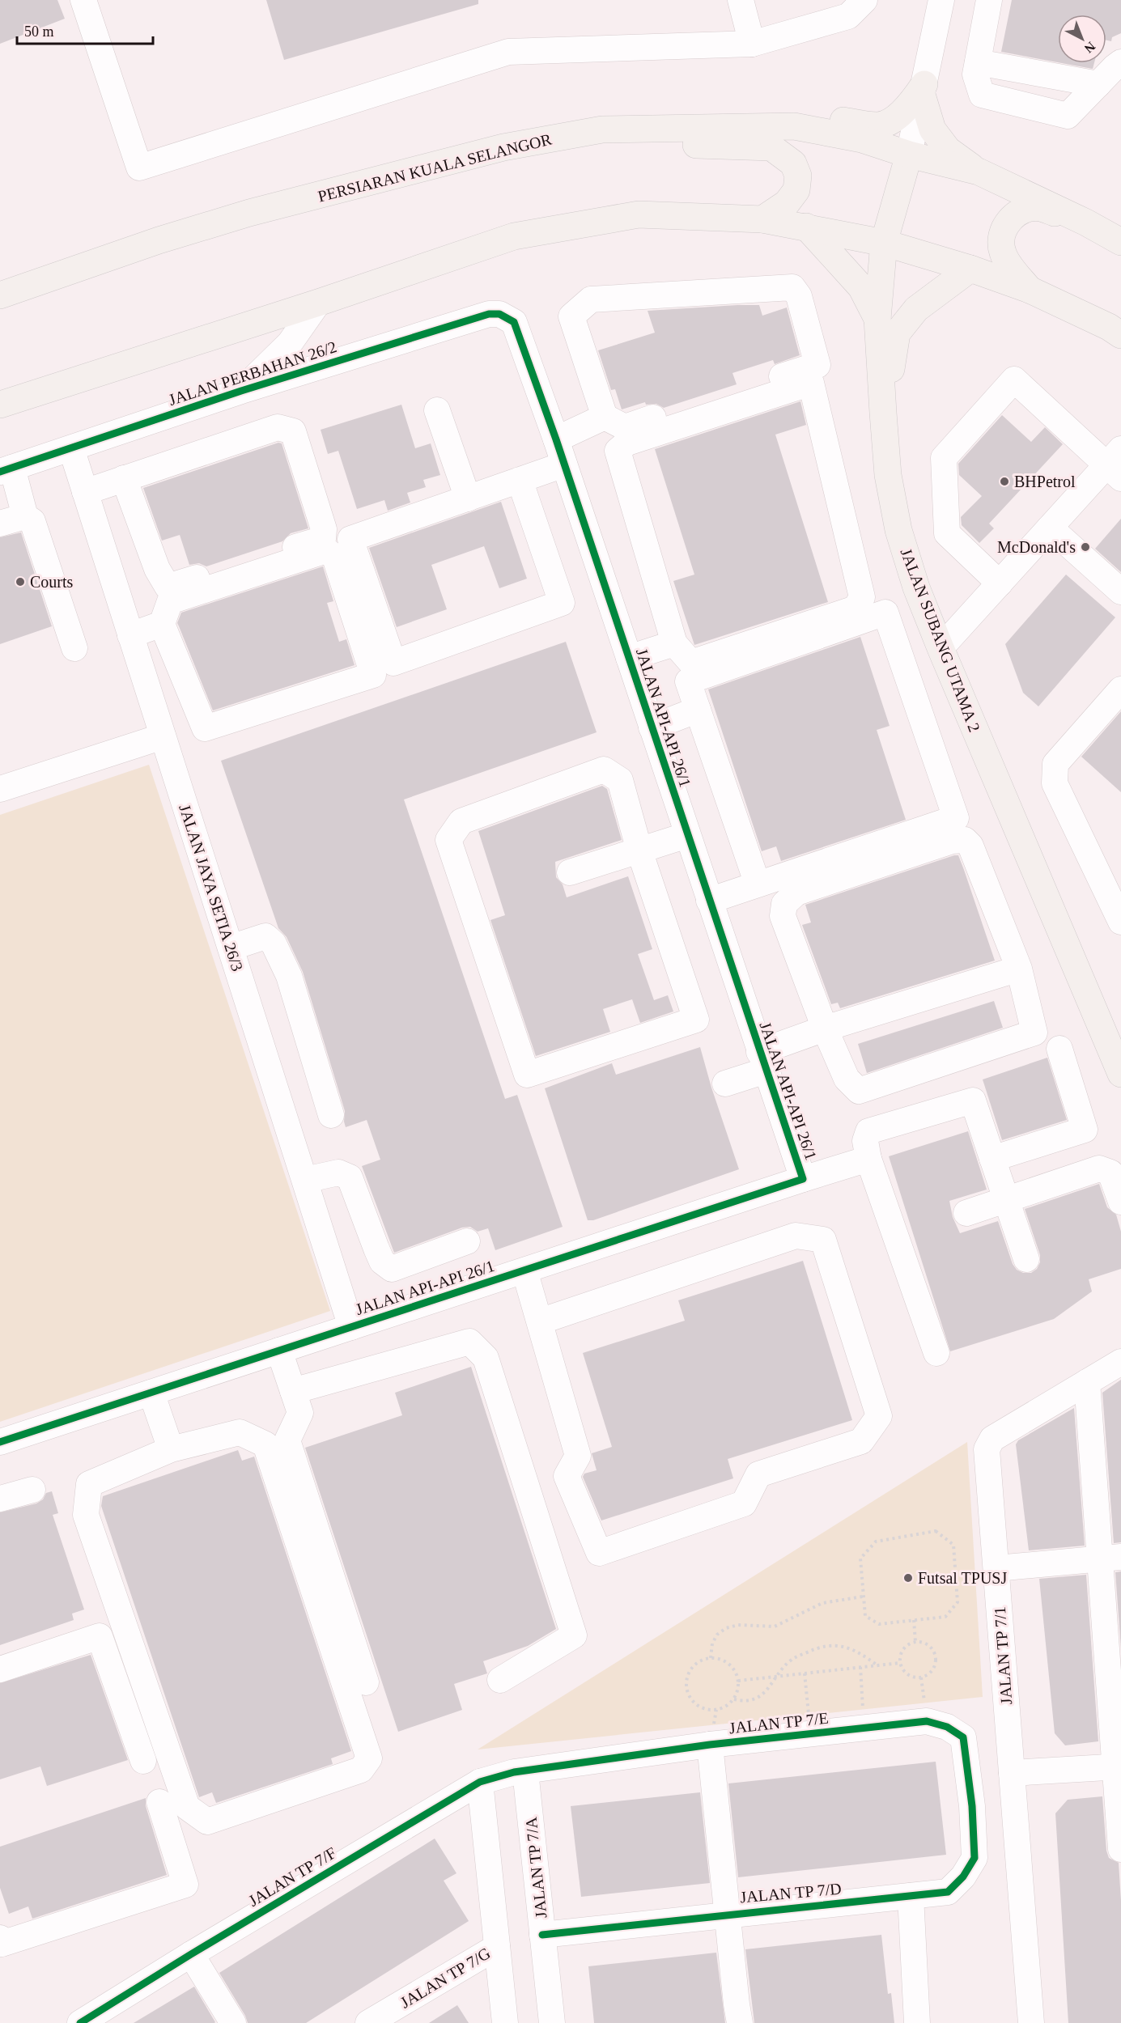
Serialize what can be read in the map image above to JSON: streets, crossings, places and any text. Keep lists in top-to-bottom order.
{
  "streets": {
    "main road": ["PERSIARAN KUALA SELANGOR", "JALAN SUBANG UTAMA 2"],
    "street": [
      "JALAN PERBAHAN 26/2",
      "JALAN API-API 26/1",
      "JALAN JAYA SETIA 26/3",
      "JALAN TP 7/1",
      "JALAN TP 7/E",
      "JALAN TP 7/A",
      "JALAN TP 7/F",
      "JALAN TP 7/D",
      "JALAN TP 7/G"
    ]
  },
  "crossings": [
    ["PERSIARAN KUALA SELANGOR", "JALAN SUBANG UTAMA 2"],
    ["JALAN PERBAHAN 26/2", "JALAN API-API 26/1"],
    ["JALAN PERBAHAN 26/2", "JALAN JAYA SETIA 26/3"],
    ["JALAN API-API 26/1", "JALAN JAYA SETIA 26/3"],
    ["JALAN TP 7/E", "JALAN TP 7/A"],
    ["JALAN TP 7/E", "JALAN TP 7/F"],
    ["JALAN TP 7/E", "JALAN TP 7/D"],
    ["JALAN TP 7/A", "JALAN TP 7/F"],
    ["JALAN TP 7/A", "JALAN TP 7/D"]
  ],
  "places": [
    "BHPetrol",
    "McDonald's",
    "Courts",
    "Futsal TPUSJ"
  ],
  "scale_bar": "50 m",
  "north": "bottom right"
}
